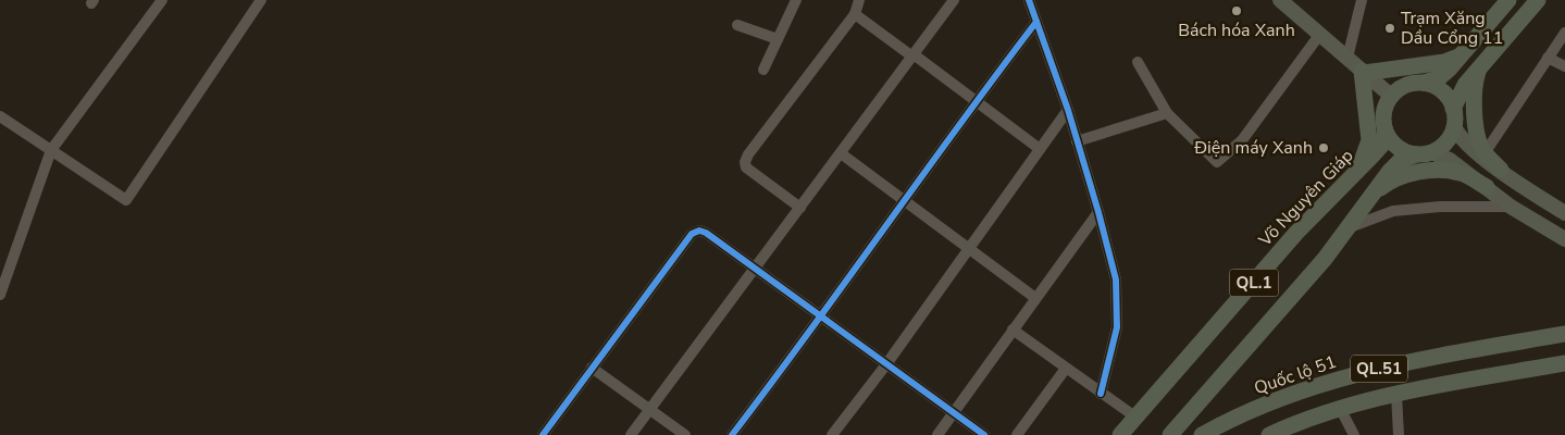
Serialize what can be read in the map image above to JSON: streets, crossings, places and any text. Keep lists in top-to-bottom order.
{
  "streets": {
    "highway": [
      "Võ Nguyên Giáp",
      "QL.1",
      "QL.51",
      "Quốc lộ 51"
    ]
  },
  "crossings": [
    ["Võ Nguyên Giáp", "QL.1"]
  ],
  "places": ["Bách hóa Xanh", "Trạm Xăng Dầu Cổng 11", "Điện máy Xanh"]
}
